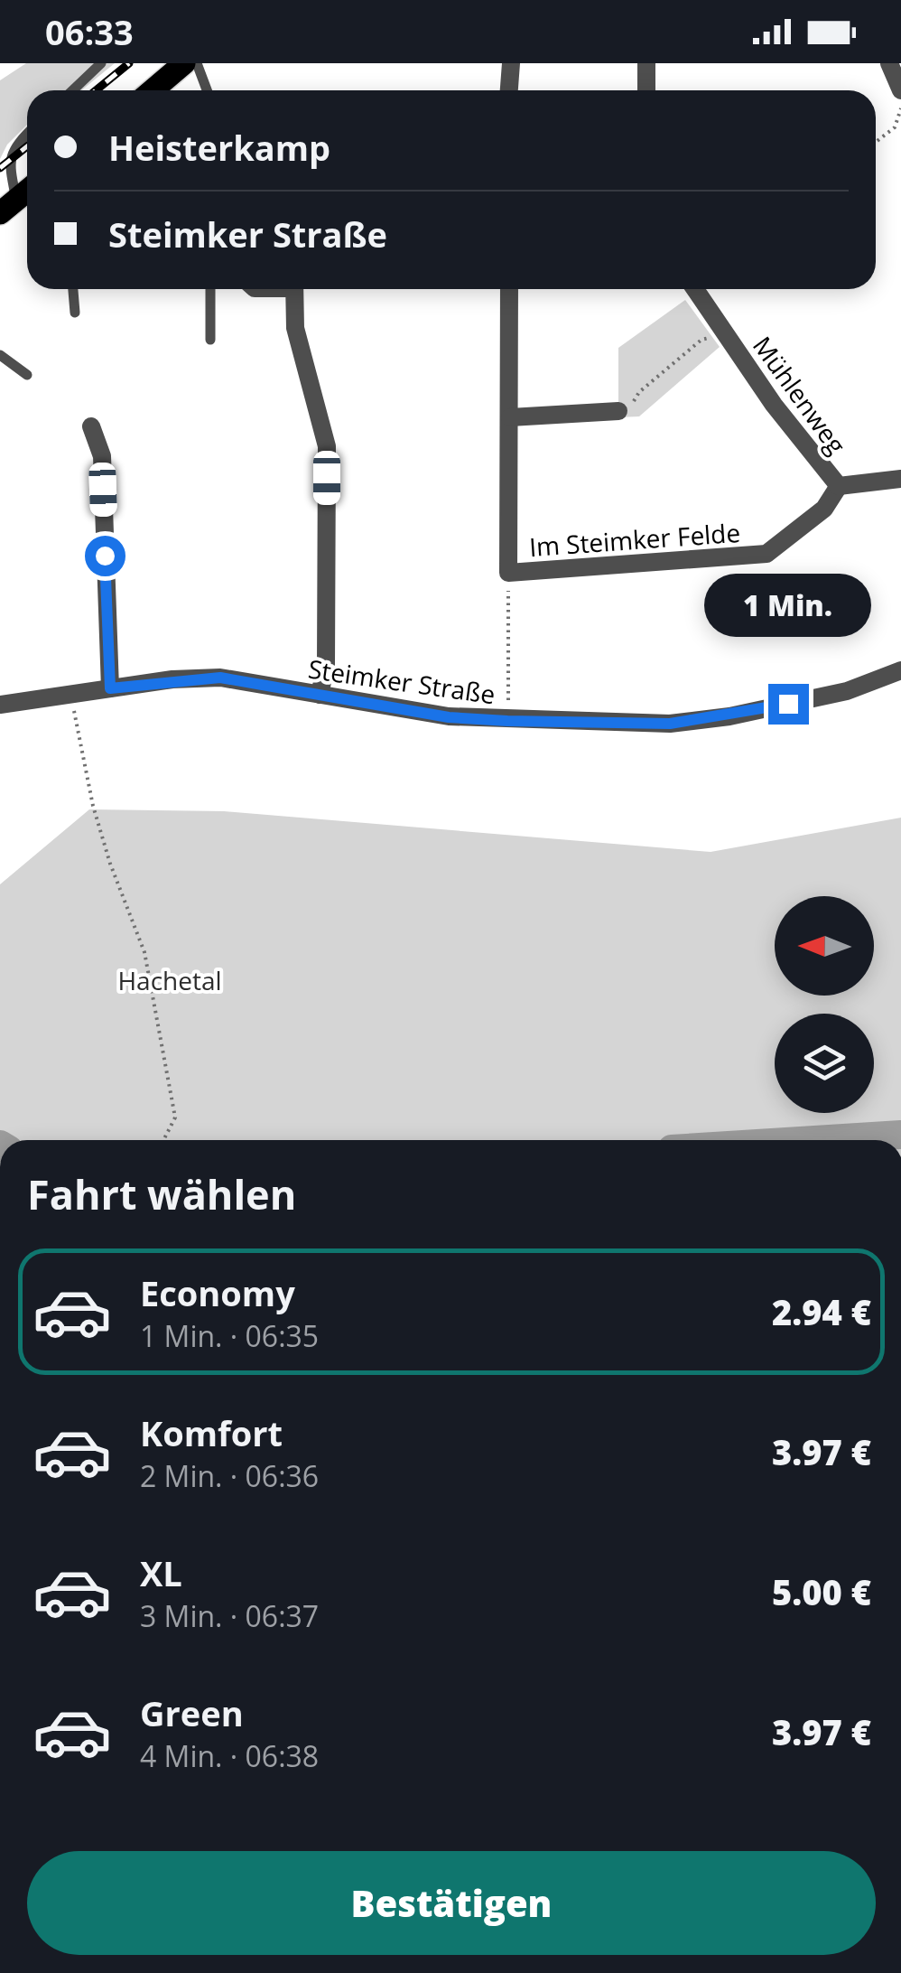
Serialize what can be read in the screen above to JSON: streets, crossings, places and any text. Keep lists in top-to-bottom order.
{
  "streets": {
    "street": ["Mühlenweg", "Im Steimker Felde", "Steimker Straße"]
  },
  "crossings": [
    ["Mühlenweg", "Im Steimker Felde"]
  ],
  "parks": ["Hachetal"],
  "north": "left",
  "page": {
    "status": "06:33",
    "banner": ["Heisterkamp", "Steimker Straße"],
    "bubble": "1 Min.",
    "heading": "Fahrt wählen",
    "list": [
      {
        "name": "Economy",
        "note": "1 Min. · 06:35",
        "value": "2.94 €"
      },
      {
        "name": "Komfort",
        "note": "2 Min. · 06:36",
        "value": "3.97 €"
      },
      {
        "name": "XL",
        "note": "3 Min. · 06:37",
        "value": "5.00 €"
      },
      {
        "name": "Green",
        "note": "4 Min. · 06:38",
        "value": "3.97 €"
      }
    ],
    "buttons": "Bestätigen"
  }
}
